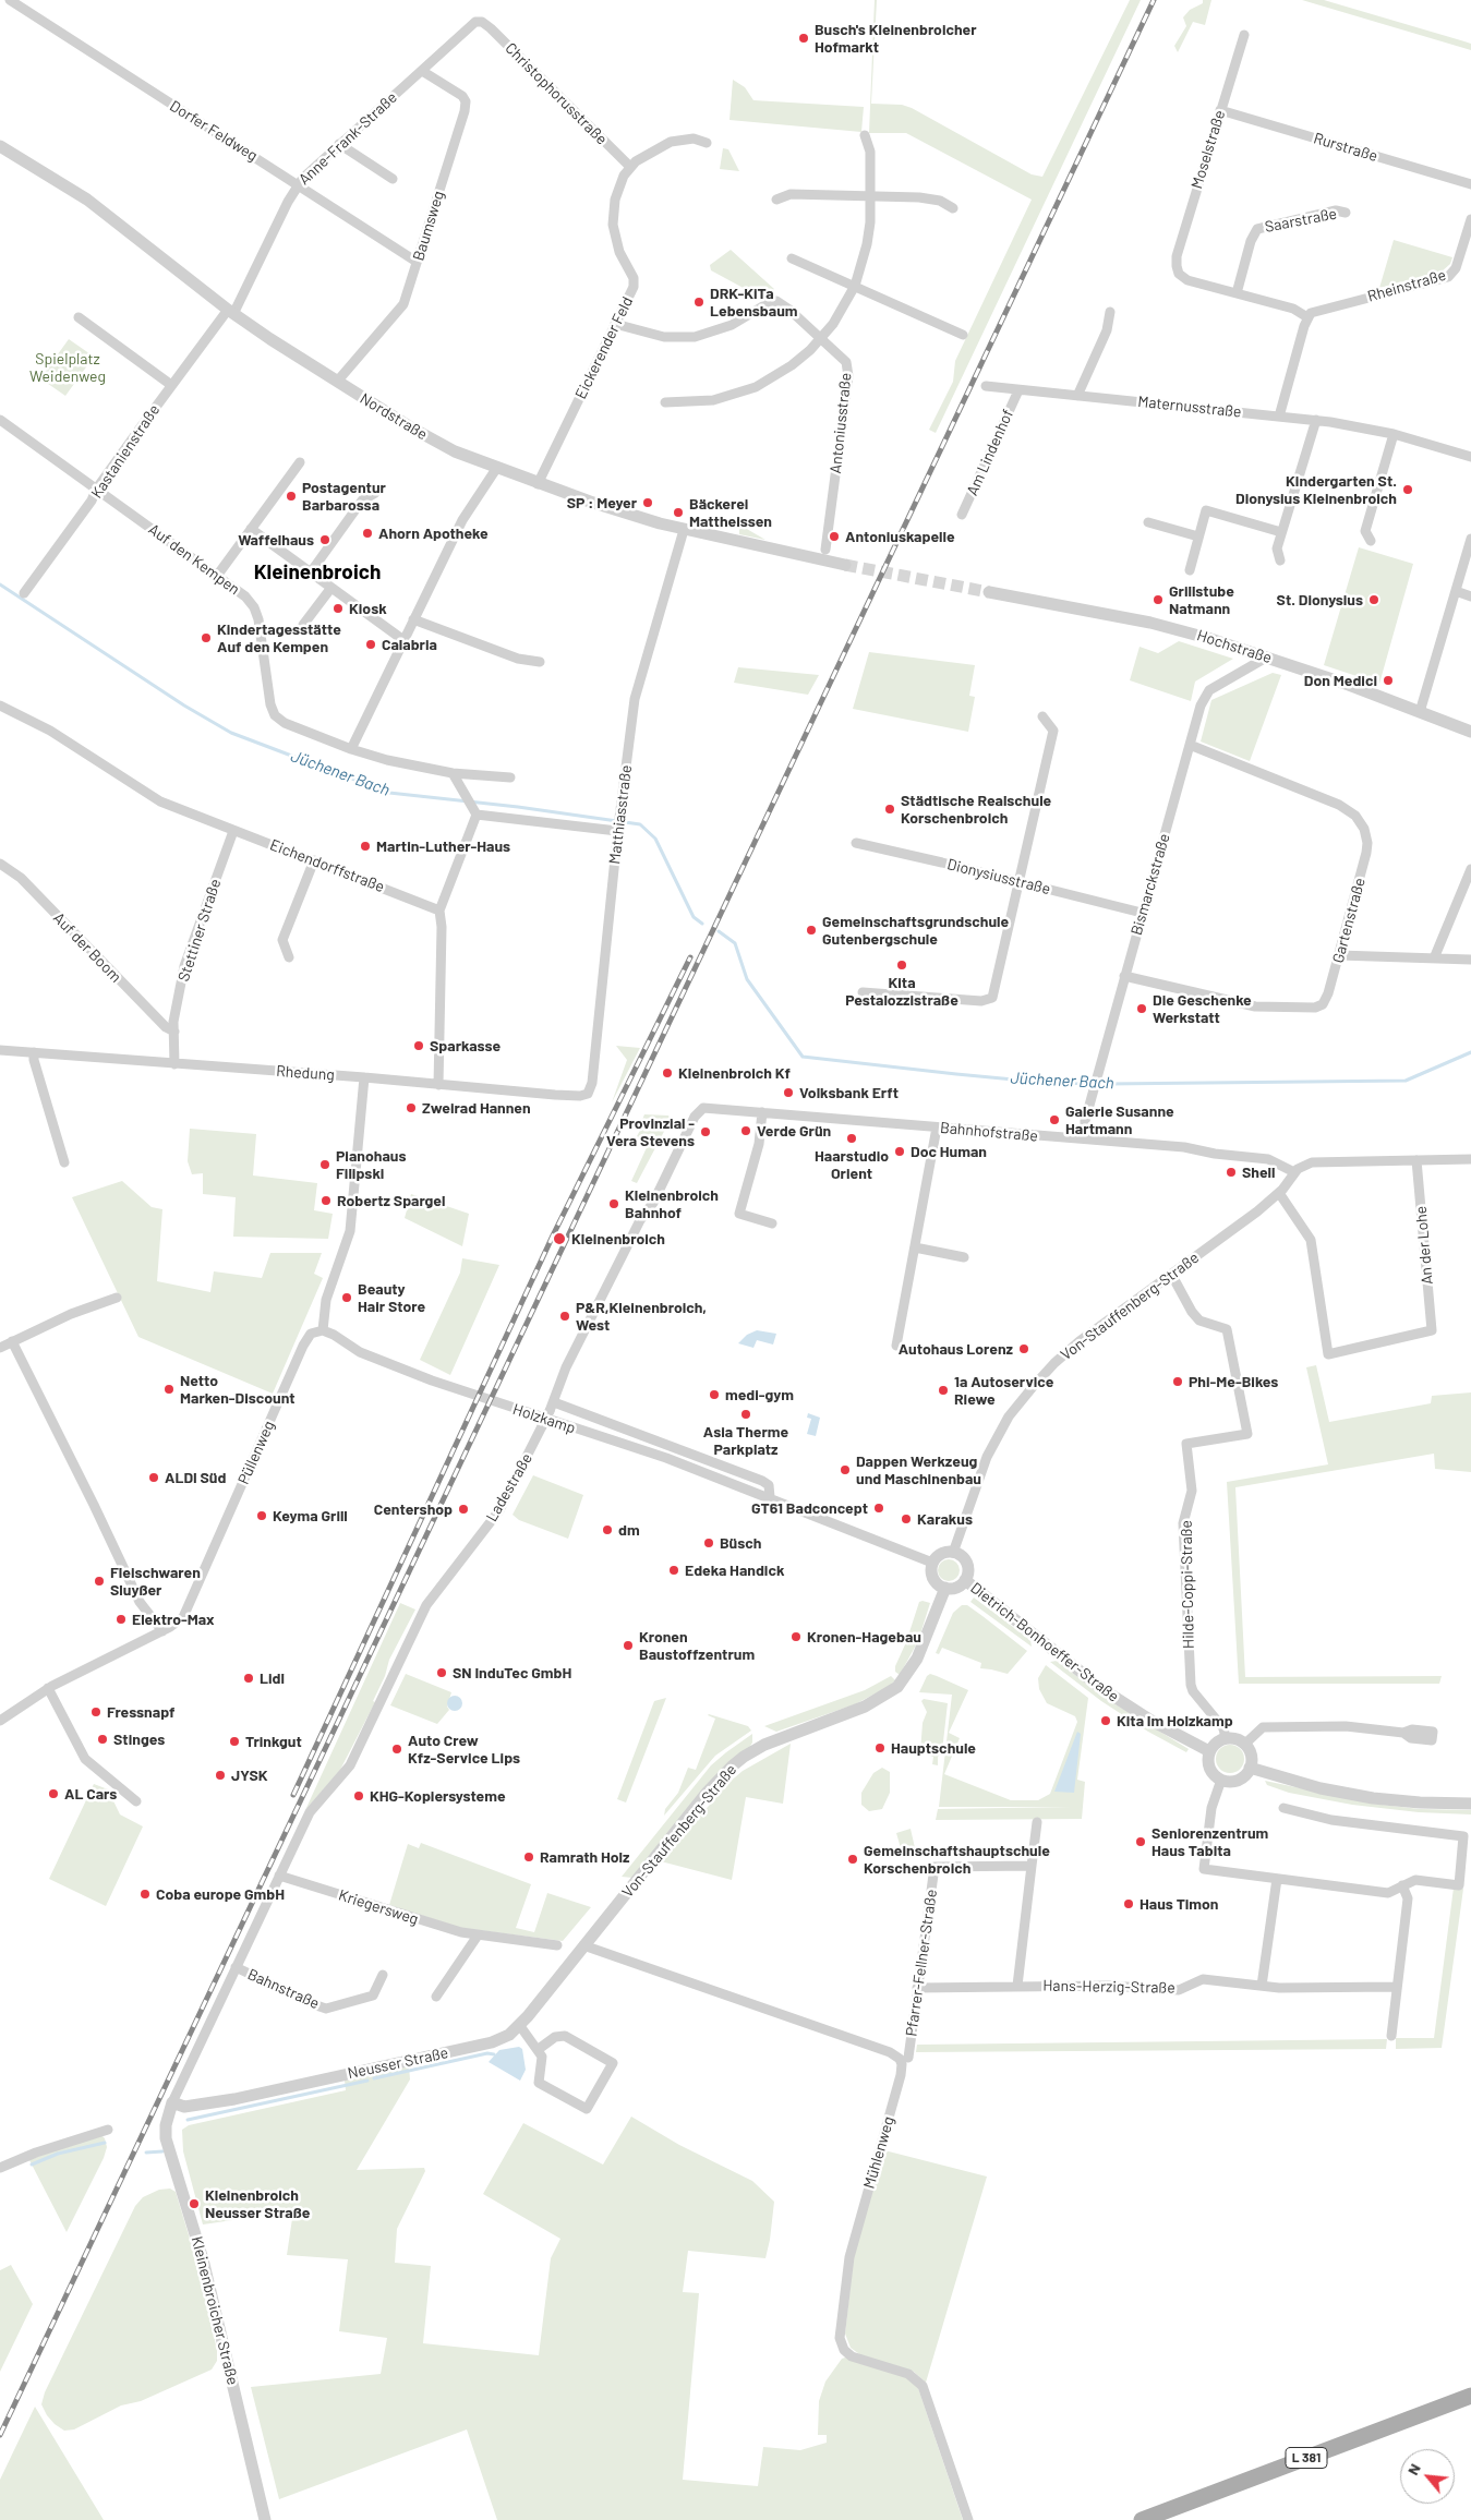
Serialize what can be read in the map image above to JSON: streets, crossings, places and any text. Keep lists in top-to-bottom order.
{
  "streets": {
    "main road": ["L 381"],
    "street": [
      "Christophorusstraße",
      "Dorfer Feldweg",
      "Anne-Frank-Straße",
      "Rurstraße",
      "Moselstraße",
      "Saarstraße",
      "Baumsweg",
      "Rheinstraße",
      "Eickerender Feld",
      "Maternusstraße",
      "Nordstraße",
      "Antoniusstraße",
      "Kastanienstraße",
      "Am Lindenhof",
      "Auf den Kempen",
      "Hochstraße",
      "Matthiasstraße",
      "Eichendorffstraße",
      "Dionysiusstraße",
      "Bismarckstraße",
      "Gartenstraße",
      "Stettiner Straße",
      "Auf der Boom",
      "Rhedung",
      "Bahnhofstraße",
      "An der Lohe",
      "Von-Stauffenberg-Straße",
      "Holzkamp",
      "Püllenweg",
      "Ladestraße",
      "Hilde-Coppi-Straße",
      "Dietrich-Bonhoeffer-Straße",
      "Kriegersweg",
      "Pfarrer-Fellner-Straße",
      "Hans-Herzig-Straße",
      "Bahnstraße",
      "Neusser Straße",
      "Mühlenweg",
      "Kleinenbroicher Straße"
    ]
  },
  "crossings": [
    ["Christophorusstraße", "Anne-Frank-Straße"],
    ["Christophorusstraße", "Eickerender Feld"],
    ["Dorfer Feldweg", "Anne-Frank-Straße"],
    ["Dorfer Feldweg", "Baumsweg"],
    ["Anne-Frank-Straße", "Baumsweg"],
    ["Anne-Frank-Straße", "Nordstraße"],
    ["Anne-Frank-Straße", "Kastanienstraße"],
    ["Rurstraße", "Moselstraße"],
    ["Moselstraße", "Saarstraße"],
    ["Baumsweg", "Nordstraße"],
    ["Eickerender Feld", "Nordstraße"],
    ["Eickerender Feld", "Antoniusstraße"],
    ["Maternusstraße", "Am Lindenhof"],
    ["Nordstraße", "Kastanienstraße"],
    ["Nordstraße", "Matthiasstraße"],
    ["Kastanienstraße", "Auf den Kempen"],
    ["Hochstraße", "Bismarckstraße"],
    ["Matthiasstraße", "Rhedung"],
    ["Eichendorffstraße", "Stettiner Straße"],
    ["Dionysiusstraße", "Bismarckstraße"],
    ["Bismarckstraße", "Gartenstraße"],
    ["Bismarckstraße", "Bahnhofstraße"],
    ["Stettiner Straße", "Auf der Boom"],
    ["Stettiner Straße", "Rhedung"],
    ["Bahnhofstraße", "Von-Stauffenberg-Straße"],
    ["Bahnhofstraße", "Ladestraße"],
    ["An der Lohe", "Von-Stauffenberg-Straße"],
    ["Von-Stauffenberg-Straße", "Holzkamp"],
    ["Von-Stauffenberg-Straße", "Hilde-Coppi-Straße"],
    ["Von-Stauffenberg-Straße", "Dietrich-Bonhoeffer-Straße"],
    ["Von-Stauffenberg-Straße", "Neusser Straße"],
    ["Von-Stauffenberg-Straße", "Mühlenweg"],
    ["Holzkamp", "Püllenweg"],
    ["Holzkamp", "Ladestraße"],
    ["Holzkamp", "Dietrich-Bonhoeffer-Straße"],
    ["Ladestraße", "Kriegersweg"],
    ["Ladestraße", "Bahnstraße"],
    ["Hilde-Coppi-Straße", "Dietrich-Bonhoeffer-Straße"],
    ["Kriegersweg", "Bahnstraße"],
    ["Pfarrer-Fellner-Straße", "Hans-Herzig-Straße"],
    ["Bahnstraße", "Neusser Straße"],
    ["Bahnstraße", "Kleinenbroicher Straße"],
    ["Neusser Straße", "Mühlenweg"],
    ["Neusser Straße", "Kleinenbroicher Straße"]
  ],
  "districts": ["Kleinenbroich"],
  "water": ["Jüchener Bach"],
  "parks": ["Spielplatz Weidenweg"],
  "places": [
    "Busch's Kleinenbroicher Hofmarkt",
    "DRK-KiTa Lebensbaum",
    "Kindergarten St. Dionysius Kleinenbroich",
    "Postagentur Barbarossa",
    "SP : Meyer",
    "Bäckerei Mattheissen",
    "Ahorn Apotheke",
    "Antoniuskapelle",
    "Waffelhaus",
    "Grillstube Natmann",
    "St. Dionysius",
    "Kiosk",
    "Kindertagesstätte Auf den Kempen",
    "Calabria",
    "Don Medici",
    "Städtische Realschule Korschenbroich",
    "Martin-Luther-Haus",
    "Gemeinschaftsgrundschule Gutenbergschule",
    "Kita Pestalozzistraße",
    "Die Geschenke Werkstatt",
    "Sparkasse",
    "Kleinenbroich Kf",
    "Volksbank Erft",
    "Zweirad Hannen",
    "Galerie Susanne Hartmann",
    "Verde Grün",
    "Provinzial - Vera Stevens",
    "Haarstudio Orient",
    "Doc Human",
    "Pianohaus Filipski",
    "Shell",
    "Robertz Spargel",
    "Kleinenbroich Bahnhof",
    "Kleinenbroich",
    "Beauty Hair Store",
    "P&R,Kleinenbroich, West",
    "Autohaus Lorenz",
    "Phi-Me-Bikes",
    "Netto Marken-Discount",
    "1a Autoservice Riewe",
    "medi-gym",
    "Asia Therme Parkplatz",
    "Dappen Werkzeug und Maschinenbau",
    "ALDI Süd",
    "GT61 Badconcept",
    "Centershop",
    "Keyma Grill",
    "Karakus",
    "dm",
    "Büsch",
    "Edeka Handick",
    "Fleischwaren Sluyßer",
    "Elektro-Max",
    "Kronen-Hagebau",
    "Kronen Baustoffzentrum",
    "SN InduTec GmbH",
    "Lidl",
    "Fressnapf",
    "Kita Im Holzkamp",
    "Stinges",
    "Trinkgut",
    "Hauptschule",
    "Auto Crew Kfz-Service Lips",
    "JYSK",
    "AL Cars",
    "KHG-Kopiersysteme",
    "Seniorenzentrum Haus Tabita",
    "Ramrath Holz",
    "Gemeinschaftshauptschule Korschenbroich",
    "Coba europe GmbH",
    "Haus Timon",
    "Kleinenbroich Neusser Straße"
  ],
  "north": "top left"
}
